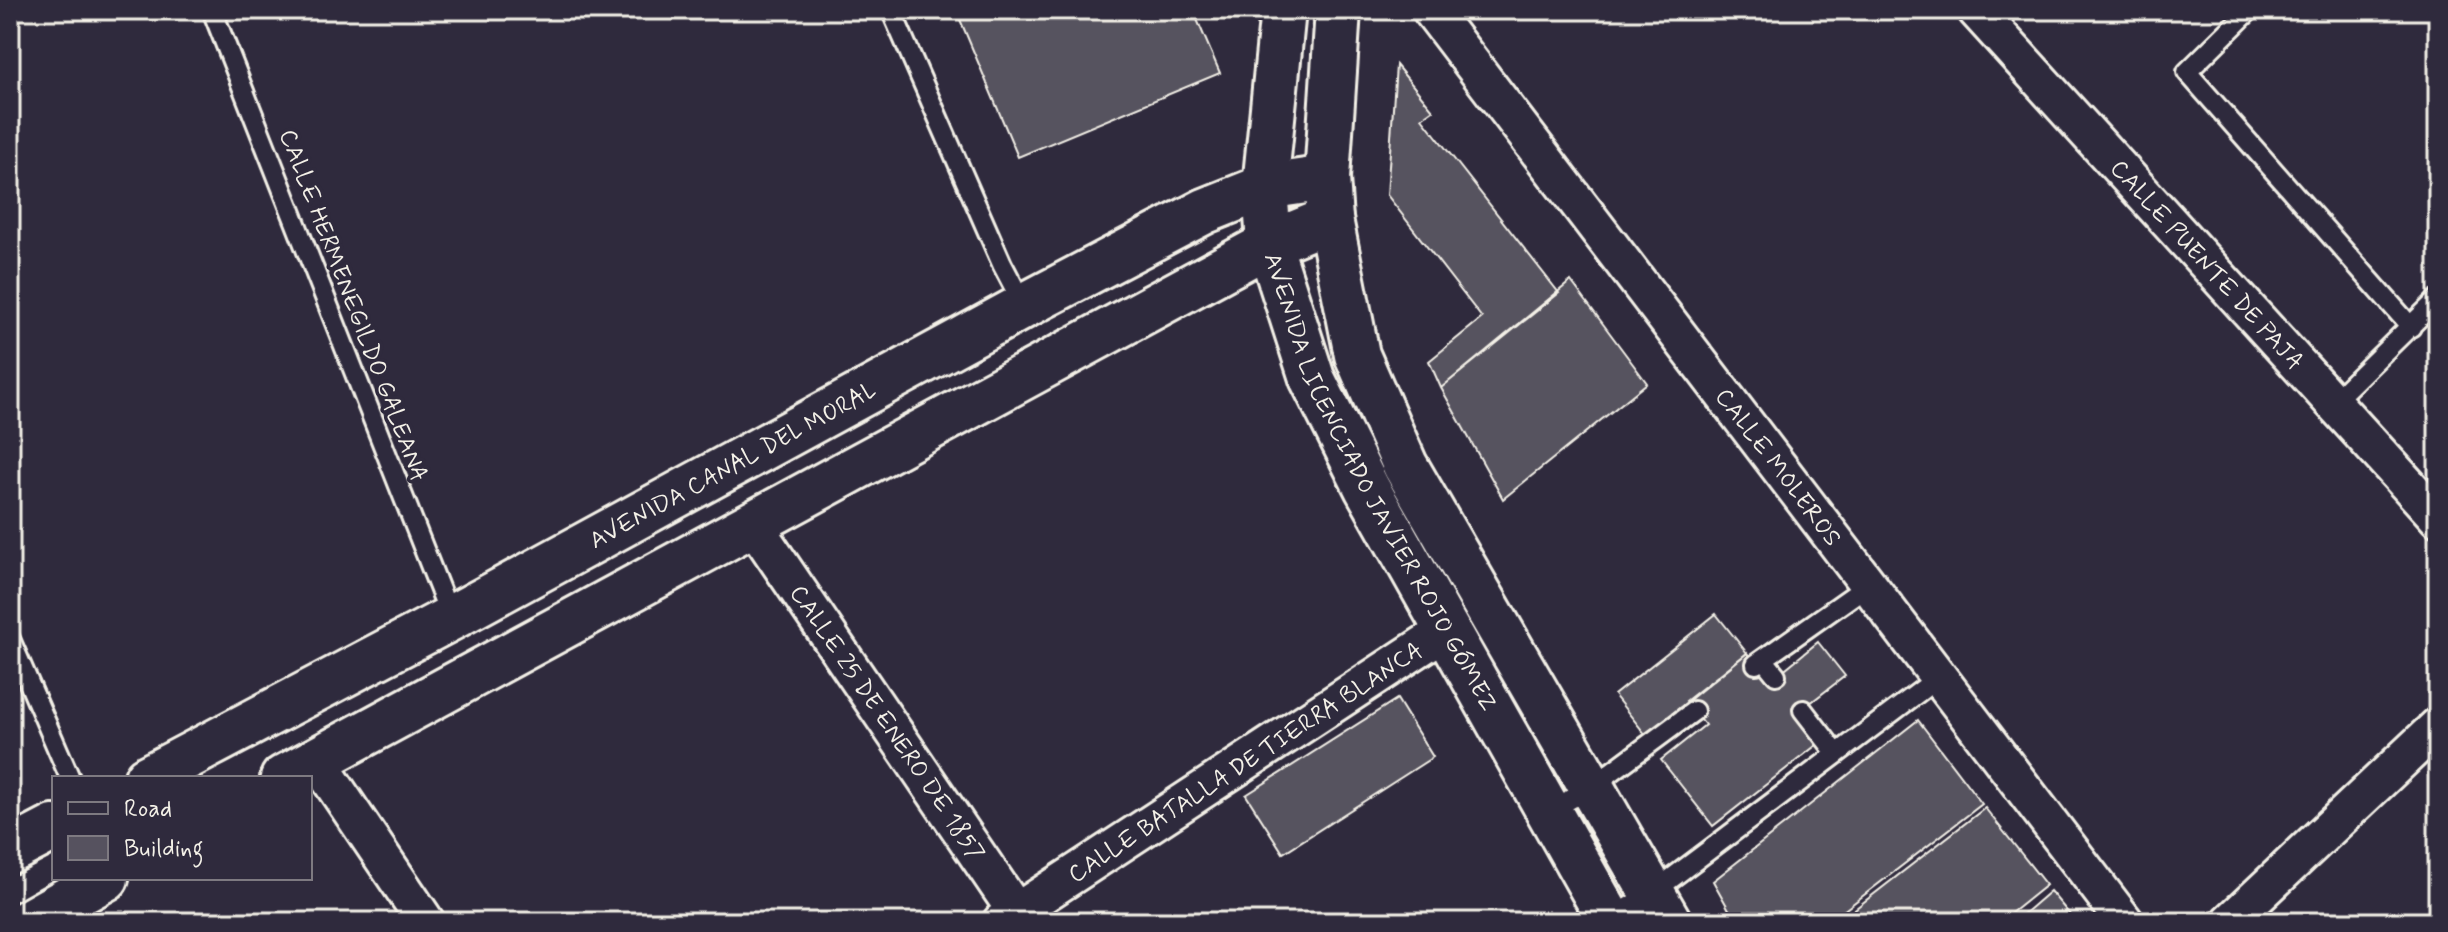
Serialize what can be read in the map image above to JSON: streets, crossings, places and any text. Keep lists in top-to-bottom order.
{
  "streets": {
    "main road": ["AVENIDA CANAL DEL MORAL", "AVENIDA LICENCIADO JAVIER ROJO GÓMEZ"],
    "street": [
      "CALLE PUENTE DE PAJA",
      "CALLE MOLEROS",
      "CALLE 25 DE ENERO DE 1857",
      "CALLE BATALLA DE TIERRA BLANCA"
    ],
    "lane": ["CALLE HERMENEGILDO GALEANA"]
  },
  "crossings": [
    ["CALLE HERMENEGILDO GALEANA", "AVENIDA CANAL DEL MORAL"],
    ["AVENIDA CANAL DEL MORAL", "AVENIDA LICENCIADO JAVIER ROJO GÓMEZ"],
    ["AVENIDA LICENCIADO JAVIER ROJO GÓMEZ", "CALLE BATALLA DE TIERRA BLANCA"],
    ["CALLE 25 DE ENERO DE 1857", "CALLE BATALLA DE TIERRA BLANCA"]
  ],
  "legend": ["Road", "Building"]
}
